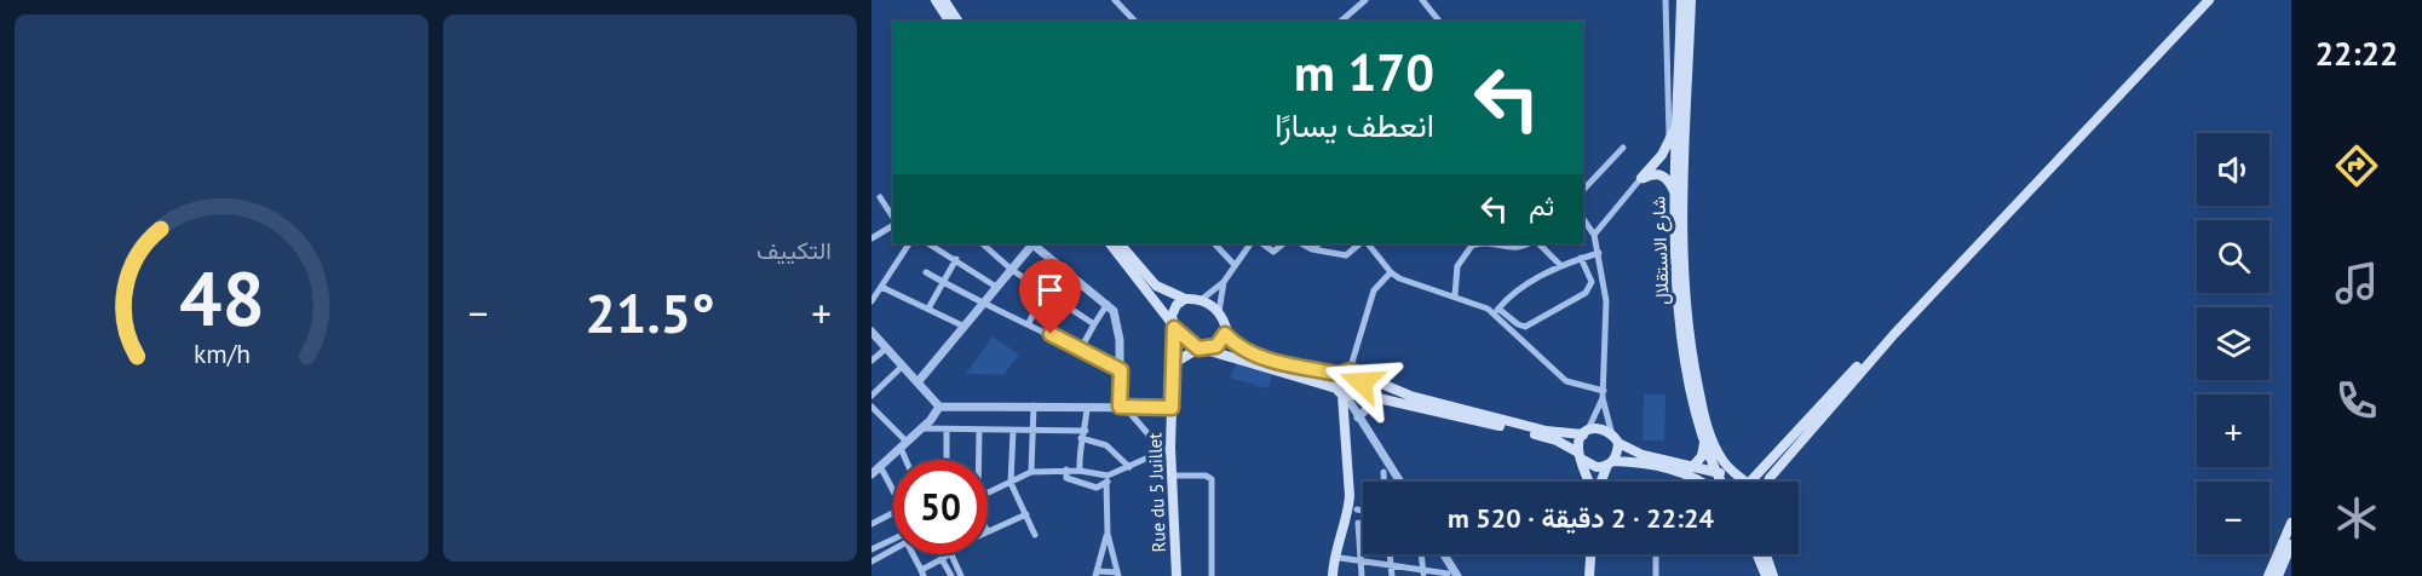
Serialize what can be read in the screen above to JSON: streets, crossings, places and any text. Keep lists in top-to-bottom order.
{
  "streets": {
    "main road": ["شارع الاستقلال", "Rue du 5 Juillet"]
  },
  "page": {
    "tabs": "22:22",
    "tile": "التكييف",
    "turn": ["170 m", "انعطف يسارًا"],
    "map_buttons": ["+", "−"],
    "then": "ثم",
    "heat": ["−", "21.5°", "+"],
    "limit": "50",
    "trip": "22:24 · 2 دقيقة · 520 m",
    "gauge": ["48", "km/h"]
  }
}
